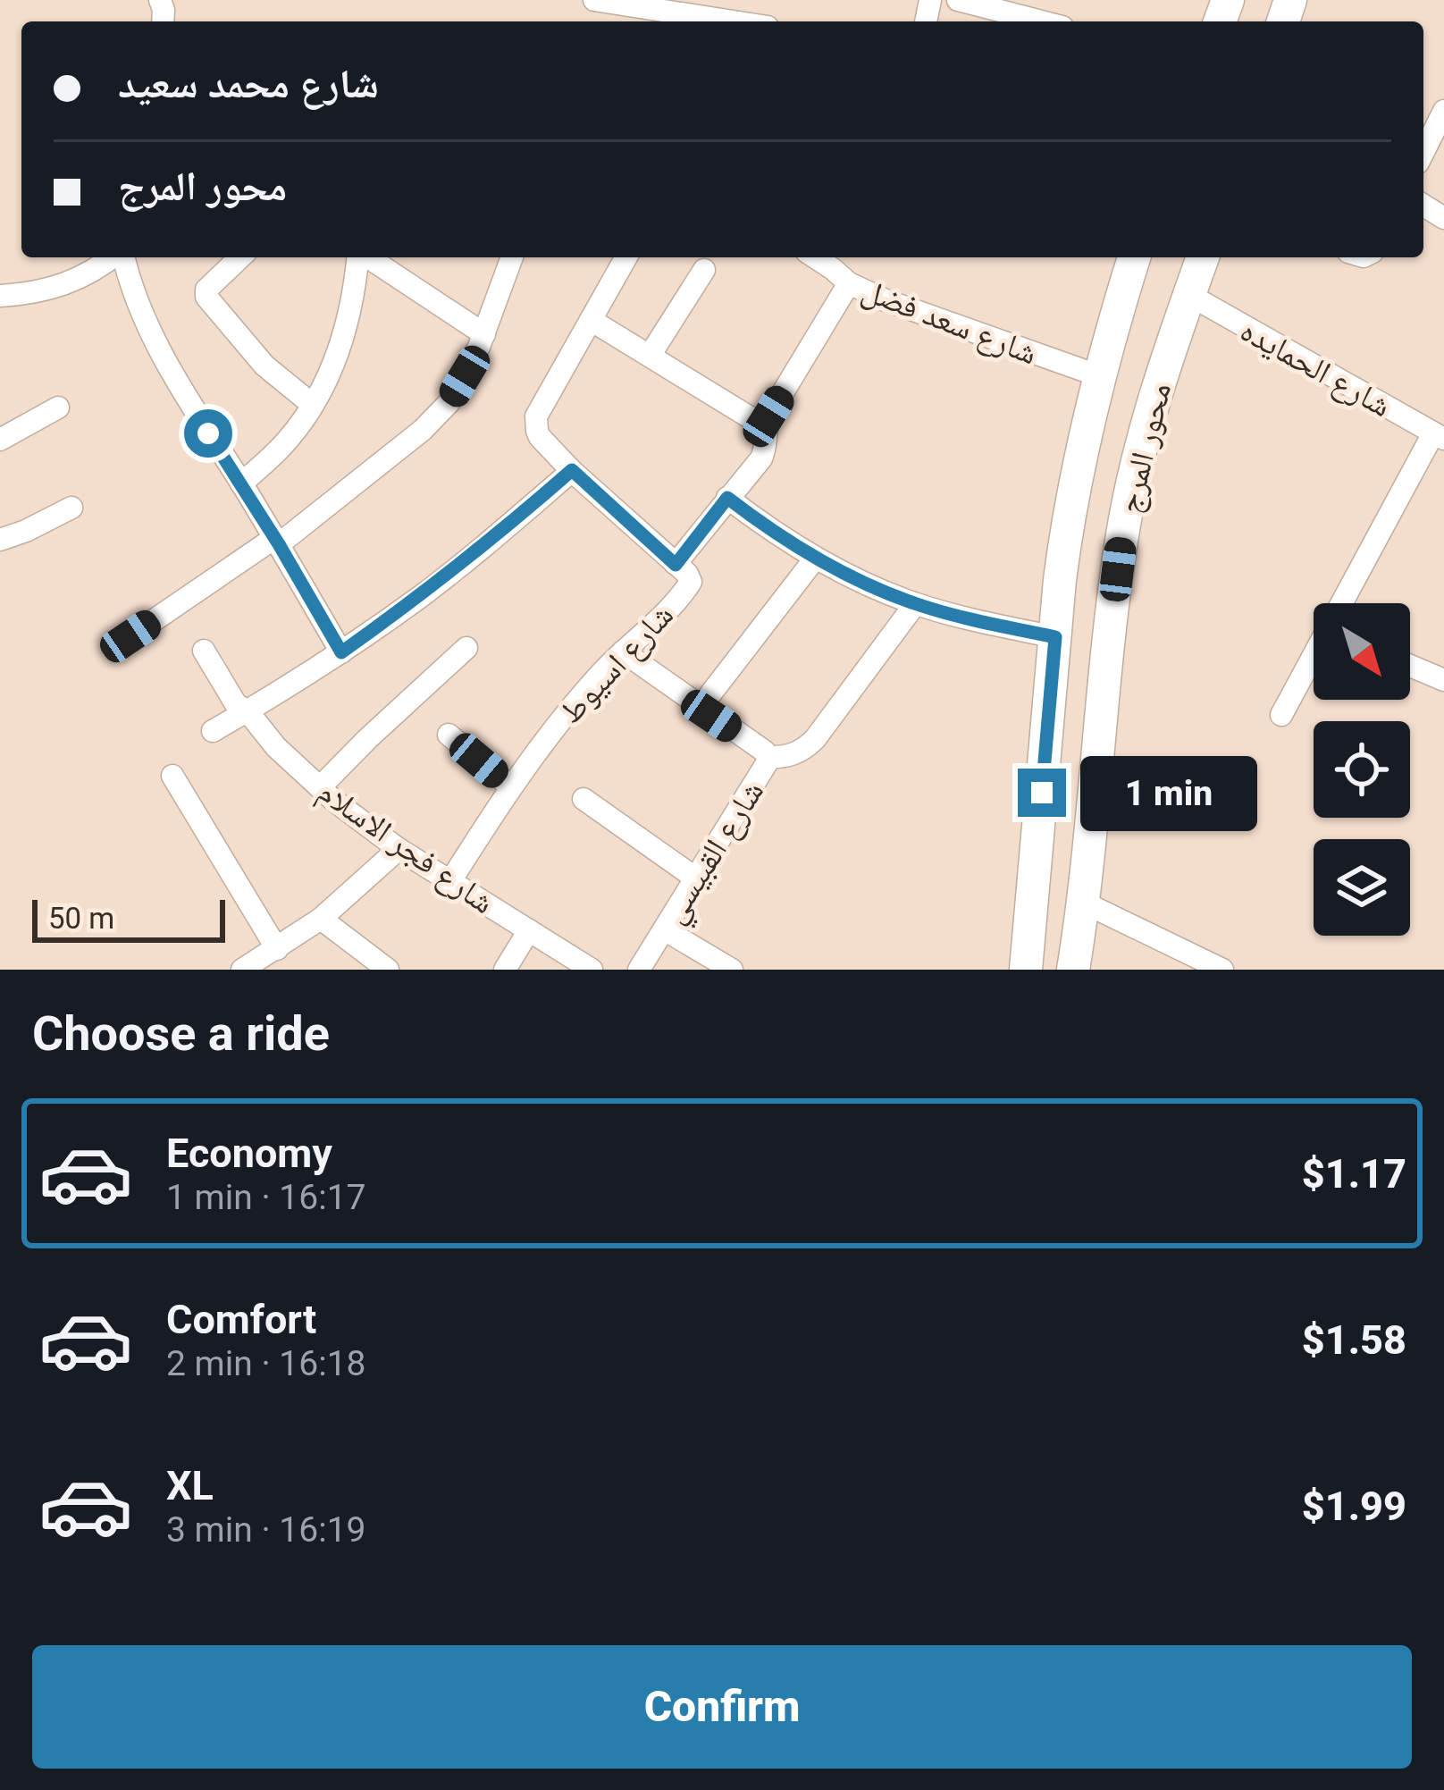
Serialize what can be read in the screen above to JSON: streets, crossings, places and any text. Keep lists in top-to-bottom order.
{
  "streets": {
    "main road": ["محور المرج"],
    "street": [
      "شارع سعد فضل",
      "شارع الحمايده",
      "شارع اسيوط",
      "شارع فجر الاسلام",
      "شارع القبيسي"
    ]
  },
  "crossings": [
    ["شارع سعد فضل", "محور المرج"],
    ["شارع الحمايده", "محور المرج"],
    ["شارع اسيوط", "شارع فجر الاسلام"]
  ],
  "scale_bar": "50 m",
  "north": "bottom right",
  "page": {
    "banner": ["شارع محمد سعيد", "محور المرج"],
    "bubble": "1 min",
    "scale": "50 m",
    "heading": "Choose a ride",
    "list": [
      {
        "name": "Economy",
        "note": "1 min · 16:17",
        "value": "$1.17"
      },
      {
        "name": "Comfort",
        "note": "2 min · 16:18",
        "value": "$1.58"
      },
      {
        "name": "XL",
        "note": "3 min · 16:19",
        "value": "$1.99"
      }
    ],
    "buttons": "Confirm"
  }
}
